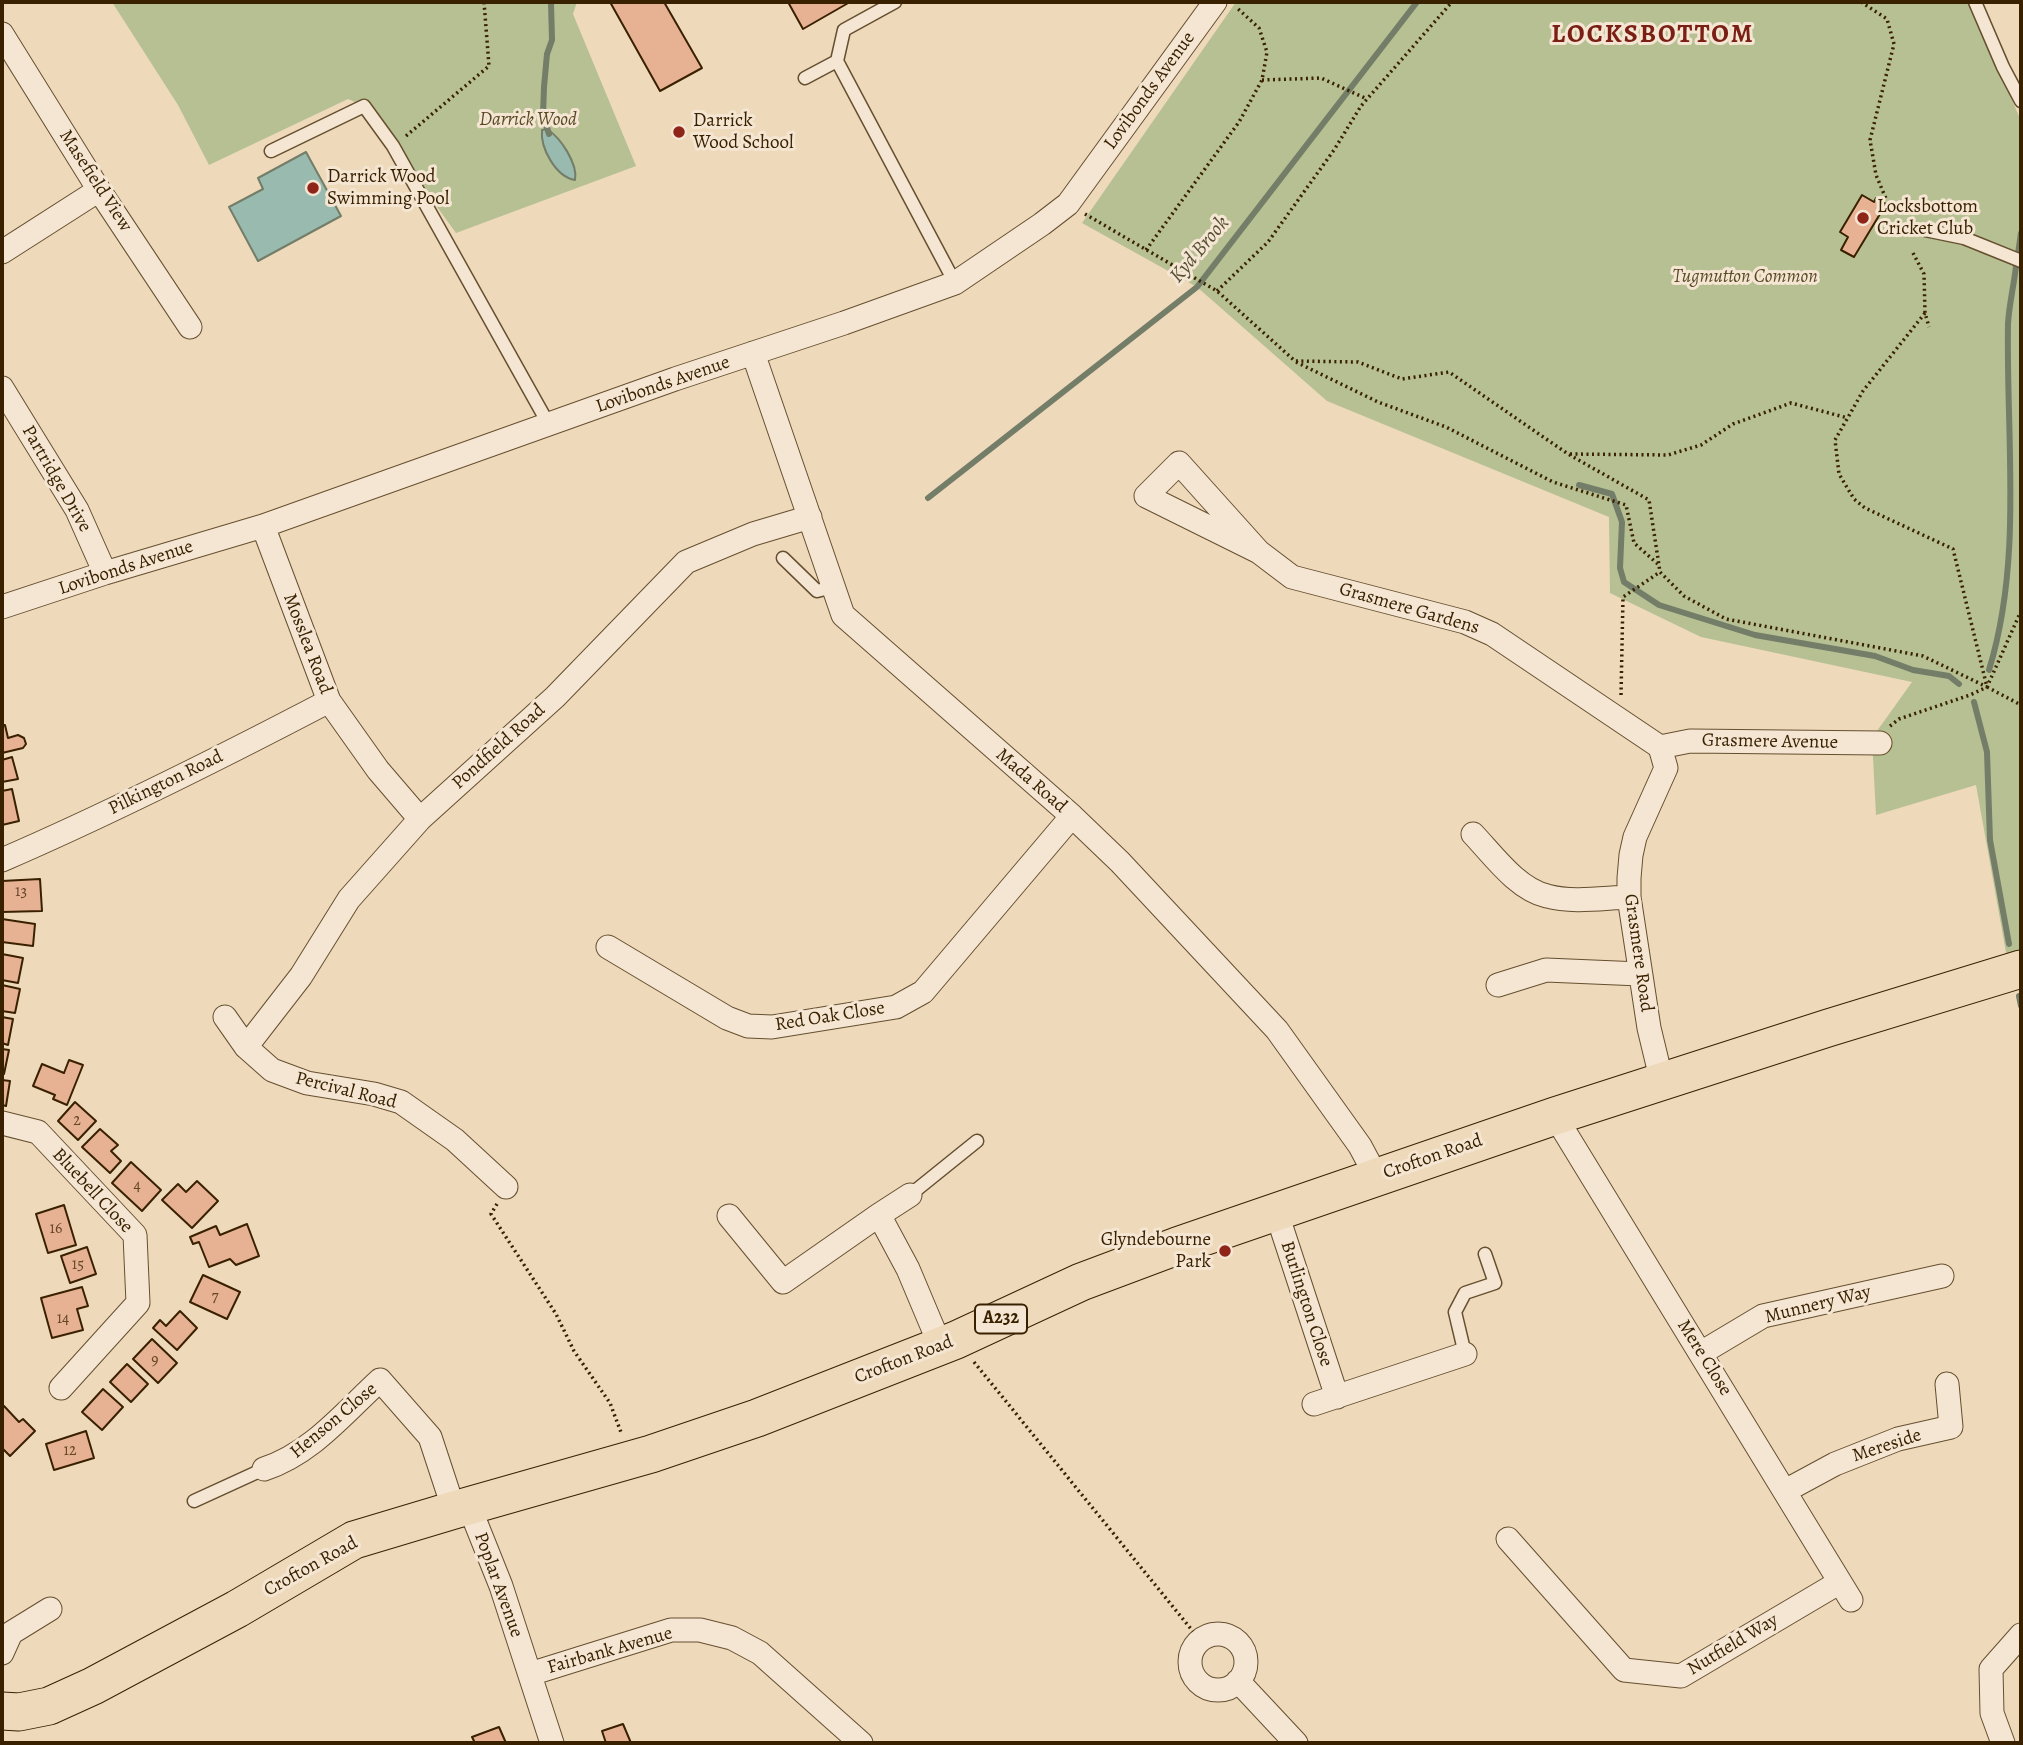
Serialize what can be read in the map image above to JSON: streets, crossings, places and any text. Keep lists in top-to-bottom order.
{
  "streets": {
    "main road": ["Crofton Road", "A232"],
    "street": [
      "Lovibonds Avenue",
      "Masefield View",
      "Partridge Drive",
      "Grasmere Gardens",
      "Mosslea Road",
      "Grasmere Avenue",
      "Pondfield Road",
      "Mada Road",
      "Pilkington Road",
      "Grasmere Road",
      "Red Oak Close",
      "Percival Road",
      "Bluebell Close",
      "Burlington Close",
      "Munnery Way",
      "Mere Close",
      "Henson Close",
      "Mereside",
      "Poplar Avenue",
      "Nutfield Way",
      "Fairbank Avenue"
    ]
  },
  "crossings": [
    ["Lovibonds Avenue", "Partridge Drive"],
    ["Lovibonds Avenue", "Mosslea Road"],
    ["Lovibonds Avenue", "Mada Road"],
    ["Grasmere Gardens", "Grasmere Avenue"],
    ["Grasmere Gardens", "Grasmere Road"],
    ["Mosslea Road", "Pondfield Road"],
    ["Mosslea Road", "Pilkington Road"],
    ["Grasmere Avenue", "Grasmere Road"],
    ["Pondfield Road", "Mada Road"],
    ["Pondfield Road", "Percival Road"],
    ["Mada Road", "Red Oak Close"],
    ["Mada Road", "Crofton Road"],
    ["Grasmere Road", "Crofton Road"],
    ["Crofton Road", "Burlington Close"],
    ["Crofton Road", "Mere Close"],
    ["Crofton Road", "Henson Close"],
    ["Crofton Road", "Poplar Avenue"],
    ["Munnery Way", "Mere Close"],
    ["Mere Close", "Mereside"],
    ["Mere Close", "Nutfield Way"],
    ["Henson Close", "Poplar Avenue"],
    ["Poplar Avenue", "Fairbank Avenue"]
  ],
  "districts": ["LOCKSBOTTOM"],
  "water": ["Kyd Brook"],
  "parks": ["Darrick Wood", "Tugmutton Common"],
  "places": [
    "Darrick Wood School",
    "Darrick Wood Swimming Pool",
    "Locksbottom Cricket Club",
    "Glyndebourne Park"
  ],
  "house_numbers": [
    "13",
    "2",
    "4",
    "16",
    "15",
    "7",
    "14",
    "9",
    "12"
  ]
}
